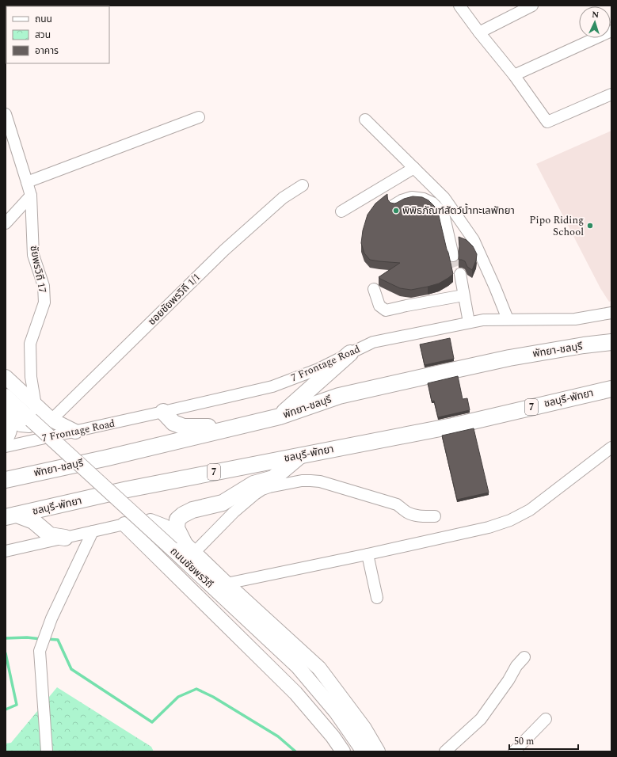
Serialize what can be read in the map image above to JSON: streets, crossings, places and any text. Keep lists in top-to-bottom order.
{
  "streets": {
    "highway": ["พัทยา-ชลบุรี", "ชลบุรี-พัทยา", "7"],
    "main road": ["ถนนชัยพรวิถี"],
    "street": ["ชัยพรวิถี 17", "ซอยชัยพรวิถี 1/1", "7 Frontage Road"]
  },
  "places": ["พิพิธภัณฑ์สัตว์น้ำทะเลพัทยา", "Pipo Riding School"],
  "legend": ["ถนน", "สวน", "อาคาร"],
  "scale_bar": "50 m",
  "north": "top"
}
